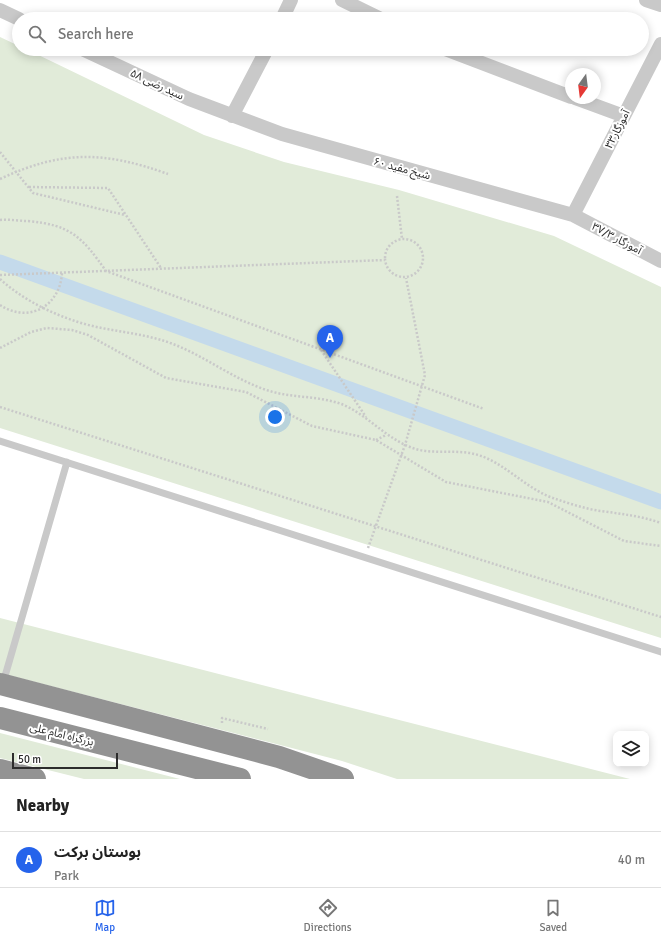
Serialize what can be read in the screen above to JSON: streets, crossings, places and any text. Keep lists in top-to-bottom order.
{
  "streets": {
    "highway": ["بزرگراه امام علی"],
    "street": [
      "سید رضی ۵۸",
      "آموزگار۳۳",
      "شیخ مفید ۶۰",
      "آموزگار ۳۷/۳"
    ]
  },
  "crossings": [
    ["سید رضی ۵۸", "شیخ مفید ۶۰"],
    ["آموزگار۳۳", "شیخ مفید ۶۰"],
    ["آموزگار۳۳", "آموزگار ۳۷/۳"],
    ["شیخ مفید ۶۰", "آموزگار ۳۷/۳"]
  ],
  "scale_bar": "50 m",
  "north": "bottom",
  "page": {
    "search": "Search here",
    "pins": "A",
    "scale": "50 m",
    "heading": "Nearby",
    "list": [
      {
        "mark": "A",
        "name": "بوستان برکت",
        "note": "Park",
        "value": "40 m"
      }
    ],
    "nav": ["Map", "Directions", "Saved"]
  }
}
